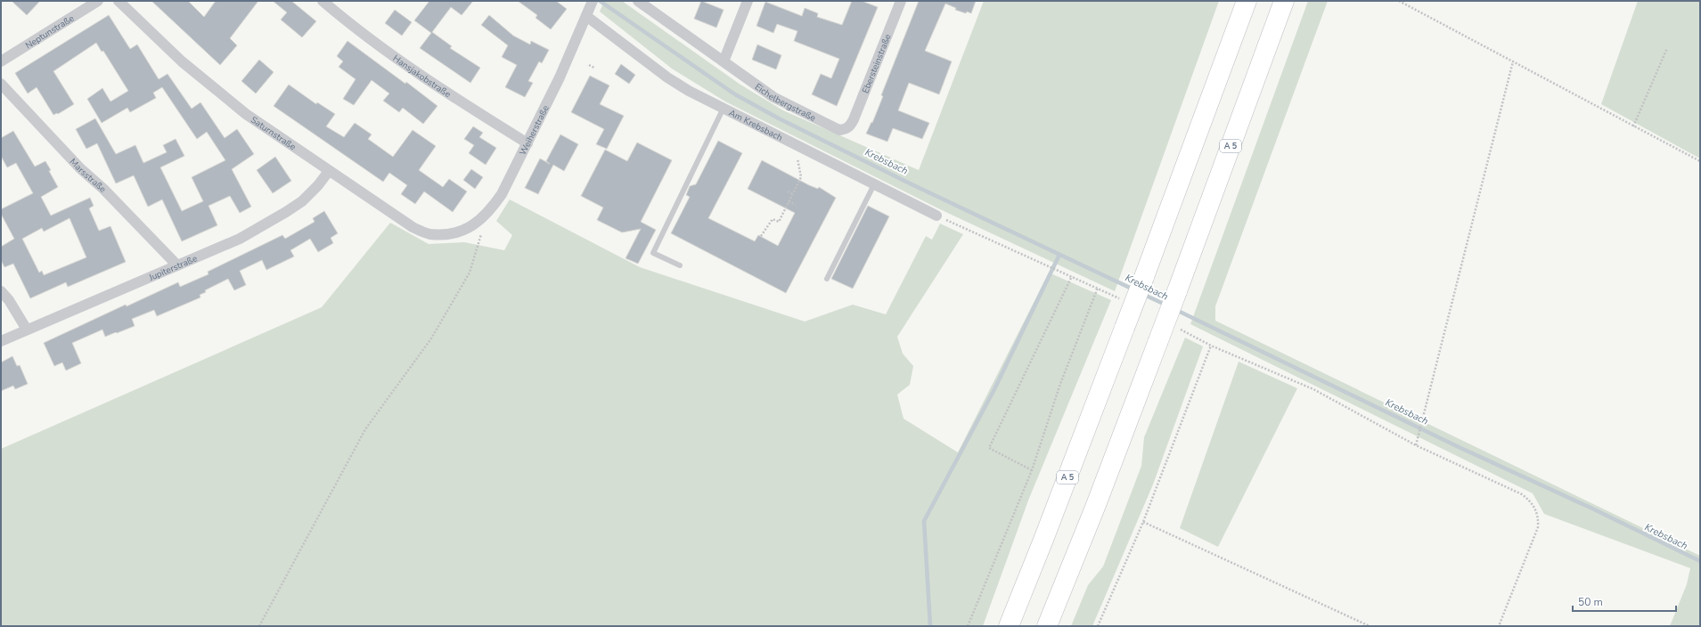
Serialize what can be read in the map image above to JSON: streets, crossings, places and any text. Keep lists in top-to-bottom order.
{
  "streets": {
    "highway": ["A 5"],
    "street": [
      "Neptunstraße",
      "Ebersteinstraße",
      "Hansjakobstraße",
      "Eichelbergstraße",
      "Am Krebsbach",
      "Weiherstraße",
      "Saturnstraße",
      "Marsstraße",
      "Jupiterstraße"
    ]
  },
  "crossings": [
    ["Ebersteinstraße", "Eichelbergstraße"],
    ["Hansjakobstraße", "Weiherstraße"],
    ["Am Krebsbach", "Weiherstraße"],
    ["Weiherstraße", "Saturnstraße"],
    ["Saturnstraße", "Jupiterstraße"],
    ["Marsstraße", "Jupiterstraße"]
  ],
  "water": ["Krebsbach"],
  "scale_bar": "50 m"
}
